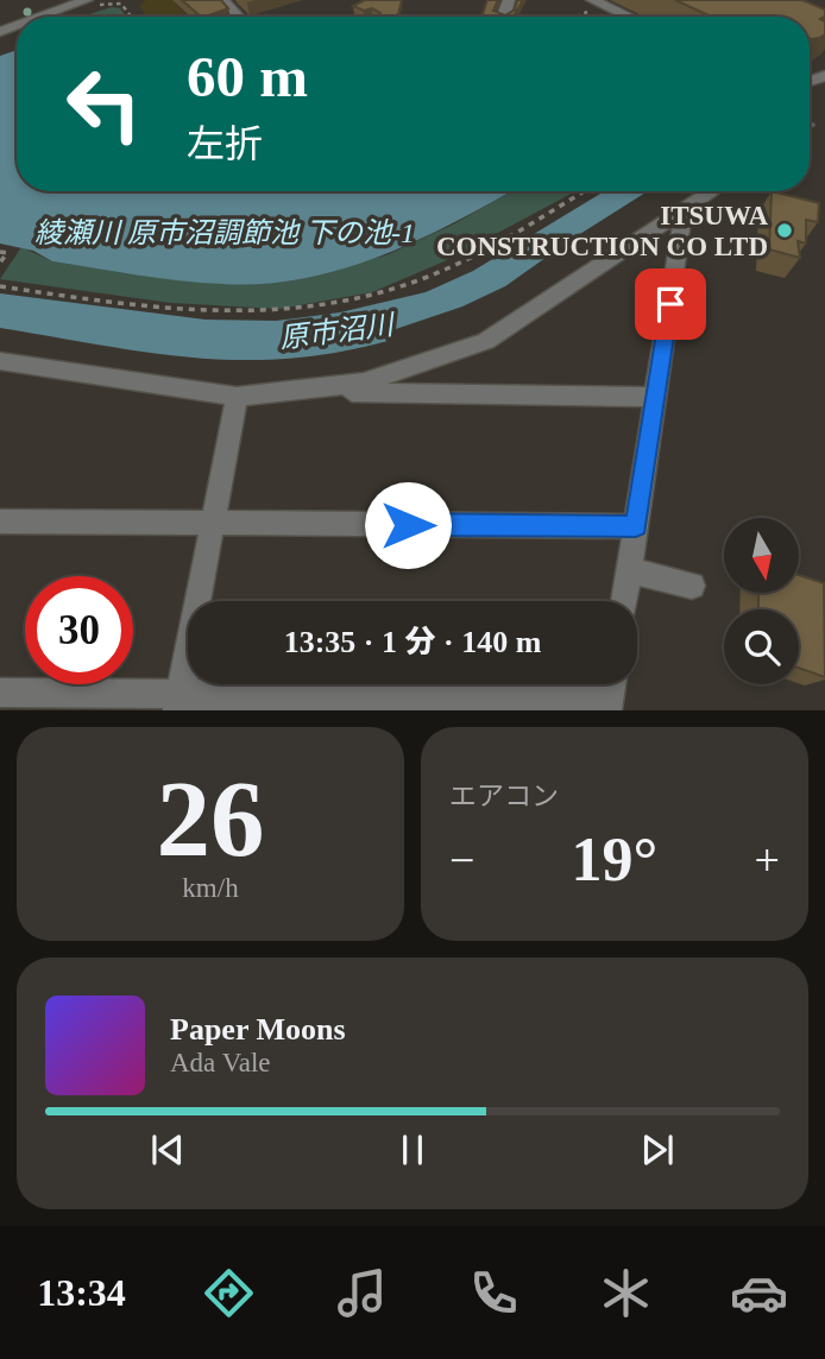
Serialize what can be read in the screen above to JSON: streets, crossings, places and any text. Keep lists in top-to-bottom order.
{
  "water": ["綾瀬川 原市沼調節池 下の池-1", "原市沼川"],
  "places": ["ITSUWA CONSTRUCTION CO LTD"],
  "north": "bottom",
  "page": {
    "turn": ["60 m", "左折"],
    "limit": "30",
    "trip": "13:35 · 1 分 · 140 m",
    "tile": [
      ["26", "km/h"],
      "エアコン"
    ],
    "heat": ["−", "19°", "+"],
    "song": ["Paper Moons", "Ada Vale"],
    "tabs": "13:34"
  }
}
